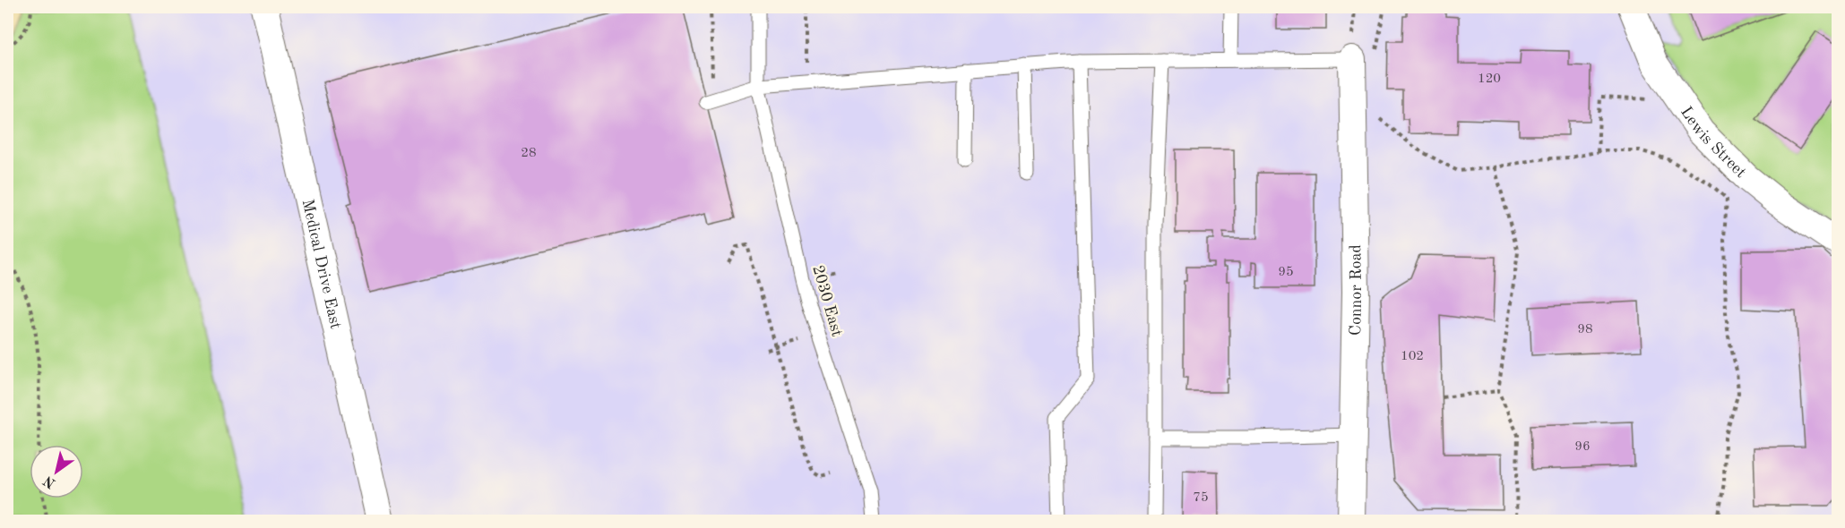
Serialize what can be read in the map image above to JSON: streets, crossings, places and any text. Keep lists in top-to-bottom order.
{
  "streets": {
    "street": ["Lewis Street", "Medical Drive East", "Connor Road"],
    "lane": ["2030 East"]
  },
  "house_numbers": [
    "120",
    "28",
    "95",
    "98",
    "102",
    "96",
    "75"
  ],
  "north": "bottom left"
}
